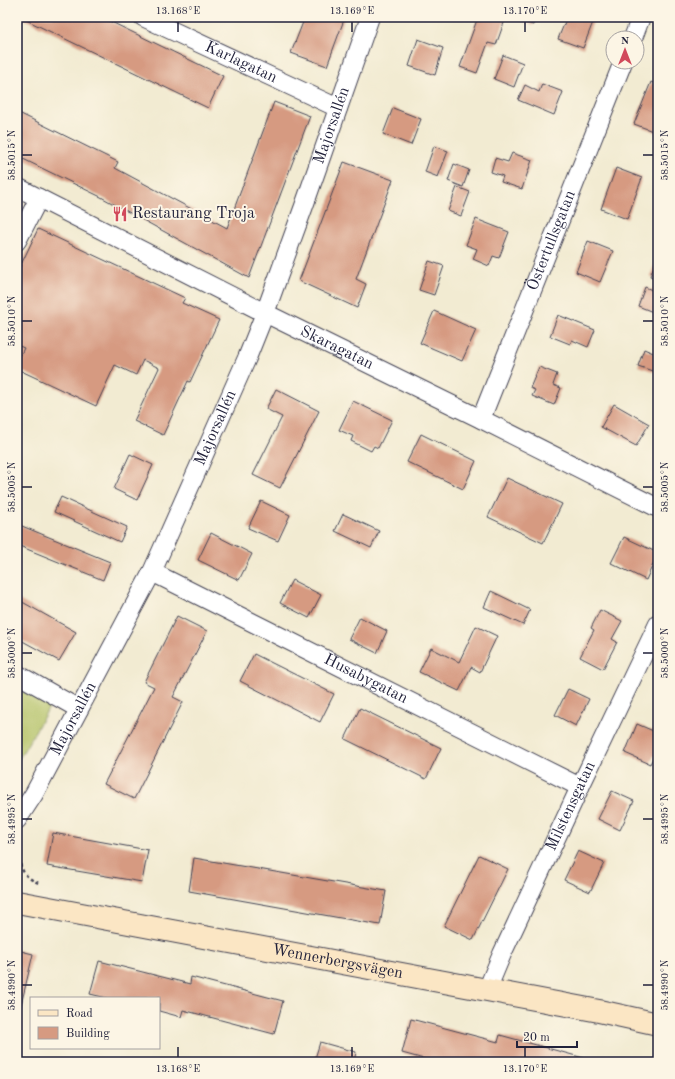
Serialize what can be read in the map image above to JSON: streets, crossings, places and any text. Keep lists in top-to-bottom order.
{
  "streets": {
    "main road": ["Wennerbergsvägen"],
    "street": [
      "Karlagatan",
      "Majorsallén",
      "Östertullsgatan",
      "Skaragatan",
      "Husabygatan",
      "Milstensgatan"
    ]
  },
  "crossings": [
    ["Karlagatan", "Majorsallén"],
    ["Majorsallén", "Skaragatan"],
    ["Majorsallén", "Husabygatan"],
    ["Östertullsgatan", "Skaragatan"],
    ["Husabygatan", "Milstensgatan"],
    ["Milstensgatan", "Wennerbergsvägen"]
  ],
  "places": {
    "restaurant": ["Restaurang Troja"]
  },
  "legend": ["Road", "Building"],
  "scale_bar": "20 m",
  "north": "top",
  "coordinates": [
    "13.168°E",
    "13.169°E",
    "13.170°E",
    "58.5015°N",
    "58.5010°N",
    "58.5005°N",
    "58.5000°N",
    "58.4995°N",
    "58.4990°N"
  ]
}
